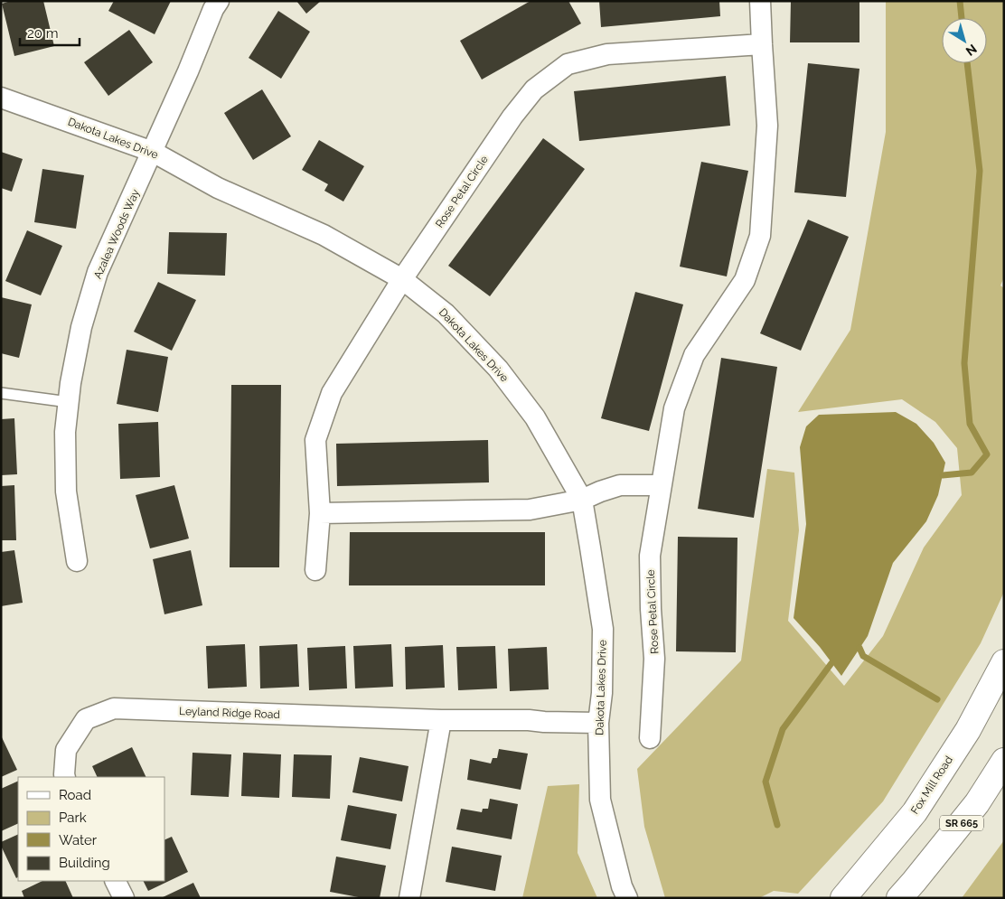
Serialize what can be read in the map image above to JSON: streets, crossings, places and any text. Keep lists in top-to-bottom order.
{
  "streets": {
    "main road": ["Fox Mill Road", "SR 665"],
    "street": [
      "Dakota Lakes Drive",
      "Rose Petal Circle",
      "Azalea Woods Way",
      "Leyland Ridge Road"
    ]
  },
  "crossings": [
    ["Dakota Lakes Drive", "Rose Petal Circle"],
    ["Dakota Lakes Drive", "Azalea Woods Way"],
    ["Dakota Lakes Drive", "Leyland Ridge Road"]
  ],
  "legend": [
    "Road",
    "Park",
    "Water",
    "Building"
  ],
  "scale_bar": "20 m",
  "north": "bottom right"
}
